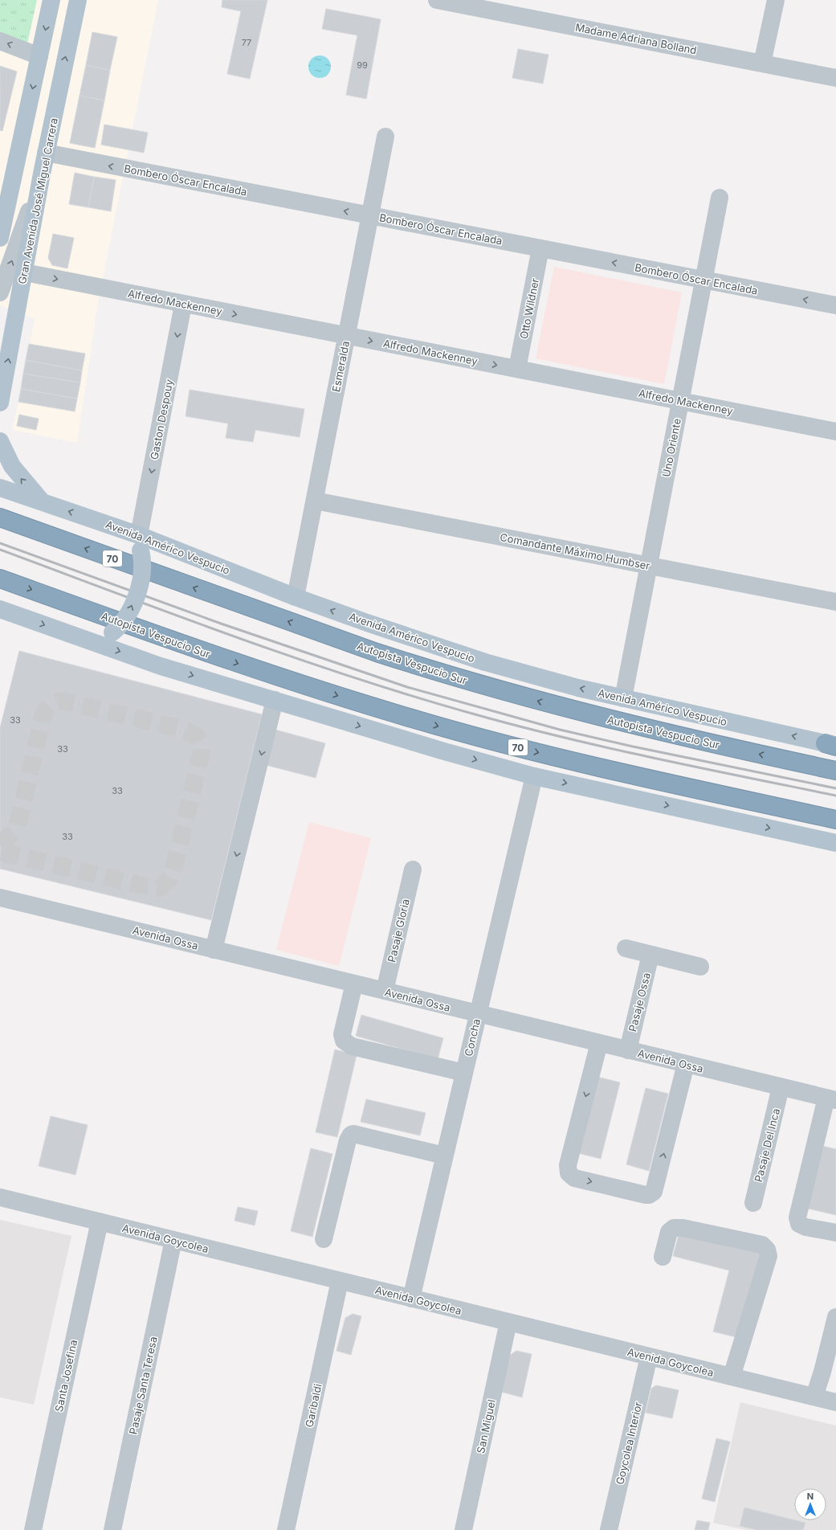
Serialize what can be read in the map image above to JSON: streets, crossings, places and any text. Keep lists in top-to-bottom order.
{
  "streets": {
    "highway": ["70", "Autopista Vespucio Sur"],
    "main road": ["Gran Avenida José Miguel Carrera", "Avenida Américo Vespucio"],
    "street": [
      "Madame Adriana Bolland",
      "Bombero Óscar Encalada",
      "Alfredo Mackenney",
      "Otto Wildner",
      "Esmeralda",
      "Gaston Despouy",
      "Uno Oriente",
      "Comandante Máximo Humbser",
      "Pasaje Gloria",
      "Avenida Ossa",
      "Pasaje Ossa",
      "Concha",
      "Pasaje Del Inca",
      "Avenida Goycolea",
      "Santa Josefina",
      "Pasaje Santa Teresa",
      "Garibaldi",
      "San Miguel",
      "Goycolea Interior"
    ]
  },
  "crossings": [
    ["Bombero Óscar Encalada", "Gran Avenida José Miguel Carrera"],
    ["Bombero Óscar Encalada", "Otto Wildner"],
    ["Bombero Óscar Encalada", "Esmeralda"],
    ["Bombero Óscar Encalada", "Uno Oriente"],
    ["Gran Avenida José Miguel Carrera", "Alfredo Mackenney"],
    ["Alfredo Mackenney", "Otto Wildner"],
    ["Alfredo Mackenney", "Esmeralda"],
    ["Alfredo Mackenney", "Gaston Despouy"],
    ["Alfredo Mackenney", "Uno Oriente"],
    ["Esmeralda", "Avenida Américo Vespucio"],
    ["Esmeralda", "Comandante Máximo Humbser"],
    ["Gaston Despouy", "Avenida Américo Vespucio"],
    ["Uno Oriente", "Avenida Américo Vespucio"],
    ["Uno Oriente", "Comandante Máximo Humbser"],
    ["Pasaje Gloria", "Avenida Ossa"],
    ["Avenida Ossa", "Pasaje Ossa"],
    ["Avenida Ossa", "Concha"],
    ["Avenida Ossa", "Pasaje Del Inca"],
    ["Concha", "Avenida Goycolea"],
    ["Avenida Goycolea", "Santa Josefina"],
    ["Avenida Goycolea", "Pasaje Santa Teresa"],
    ["Avenida Goycolea", "Garibaldi"],
    ["Avenida Goycolea", "San Miguel"],
    ["Avenida Goycolea", "Goycolea Interior"]
  ],
  "one_way": ["Bombero Óscar Encalada", "Alfredo Mackenney", "Gaston Despouy"],
  "house_numbers": [
    "77",
    "99",
    "33",
    "33",
    "33",
    "33"
  ],
  "north": "top"
}
